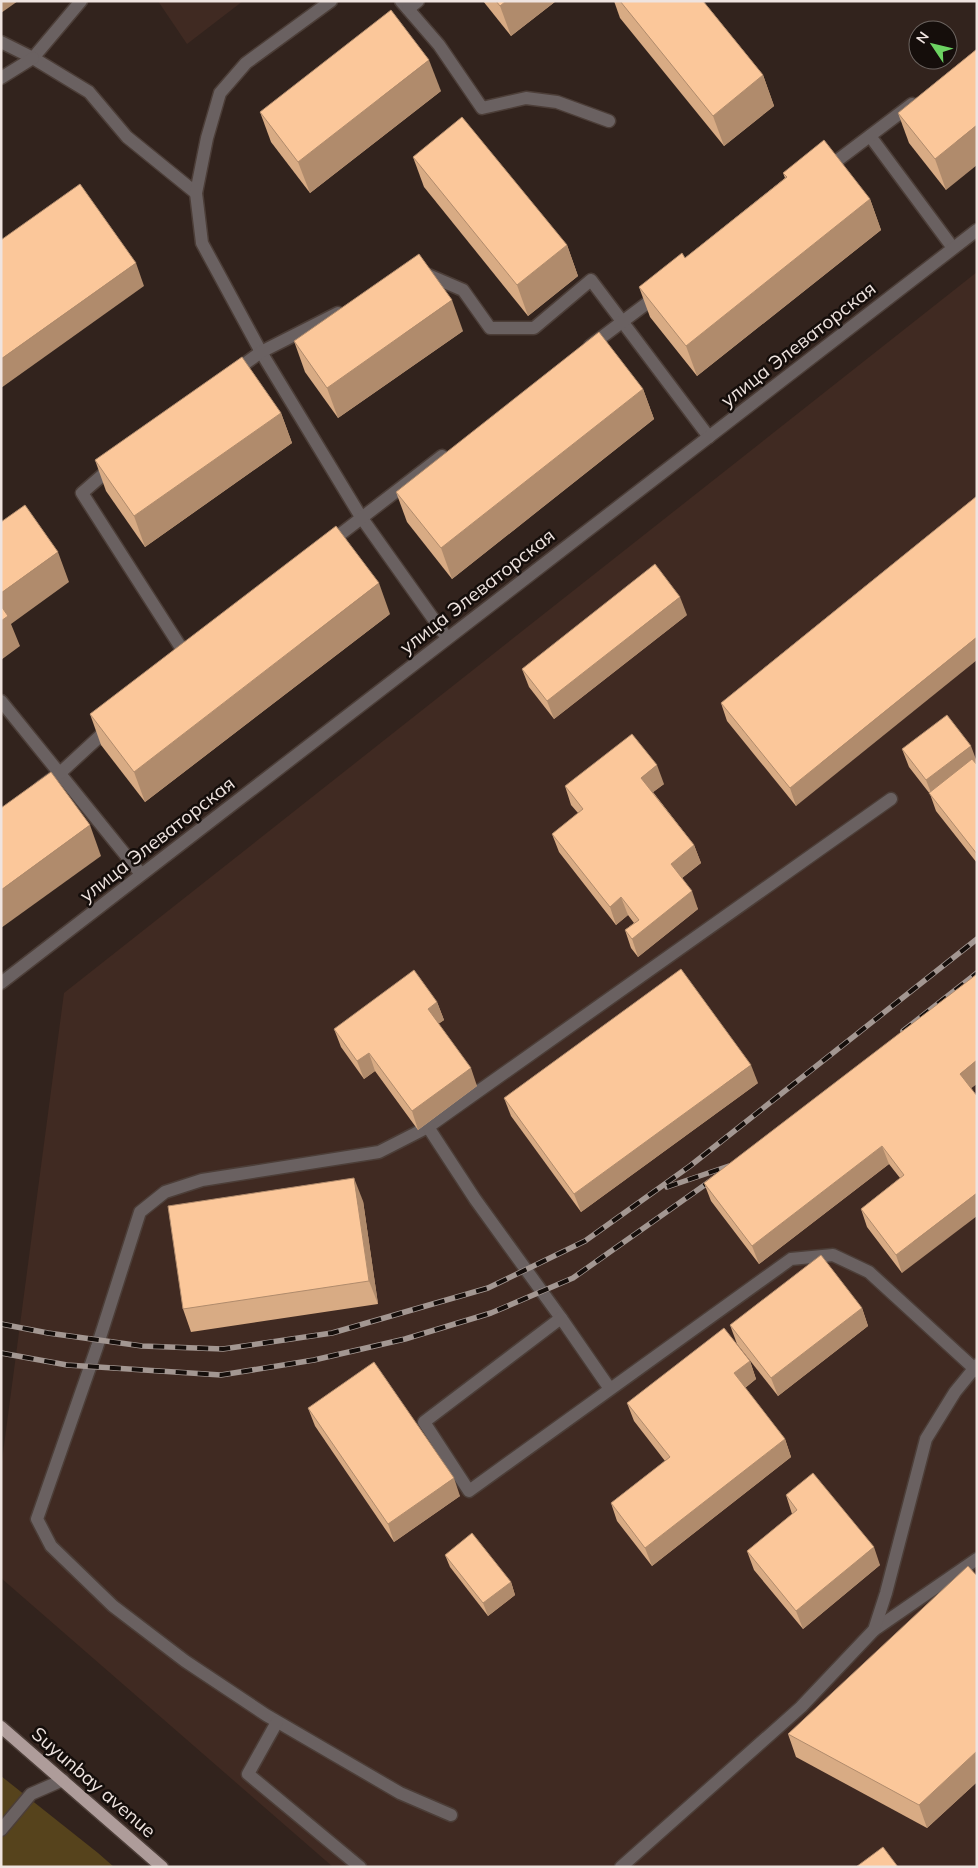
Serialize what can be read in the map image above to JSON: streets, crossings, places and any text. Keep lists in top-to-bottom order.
{
  "streets": {
    "main road": ["Suyunbay avenue"],
    "street": ["улица Элеваторская"]
  },
  "north": "top left"
}
